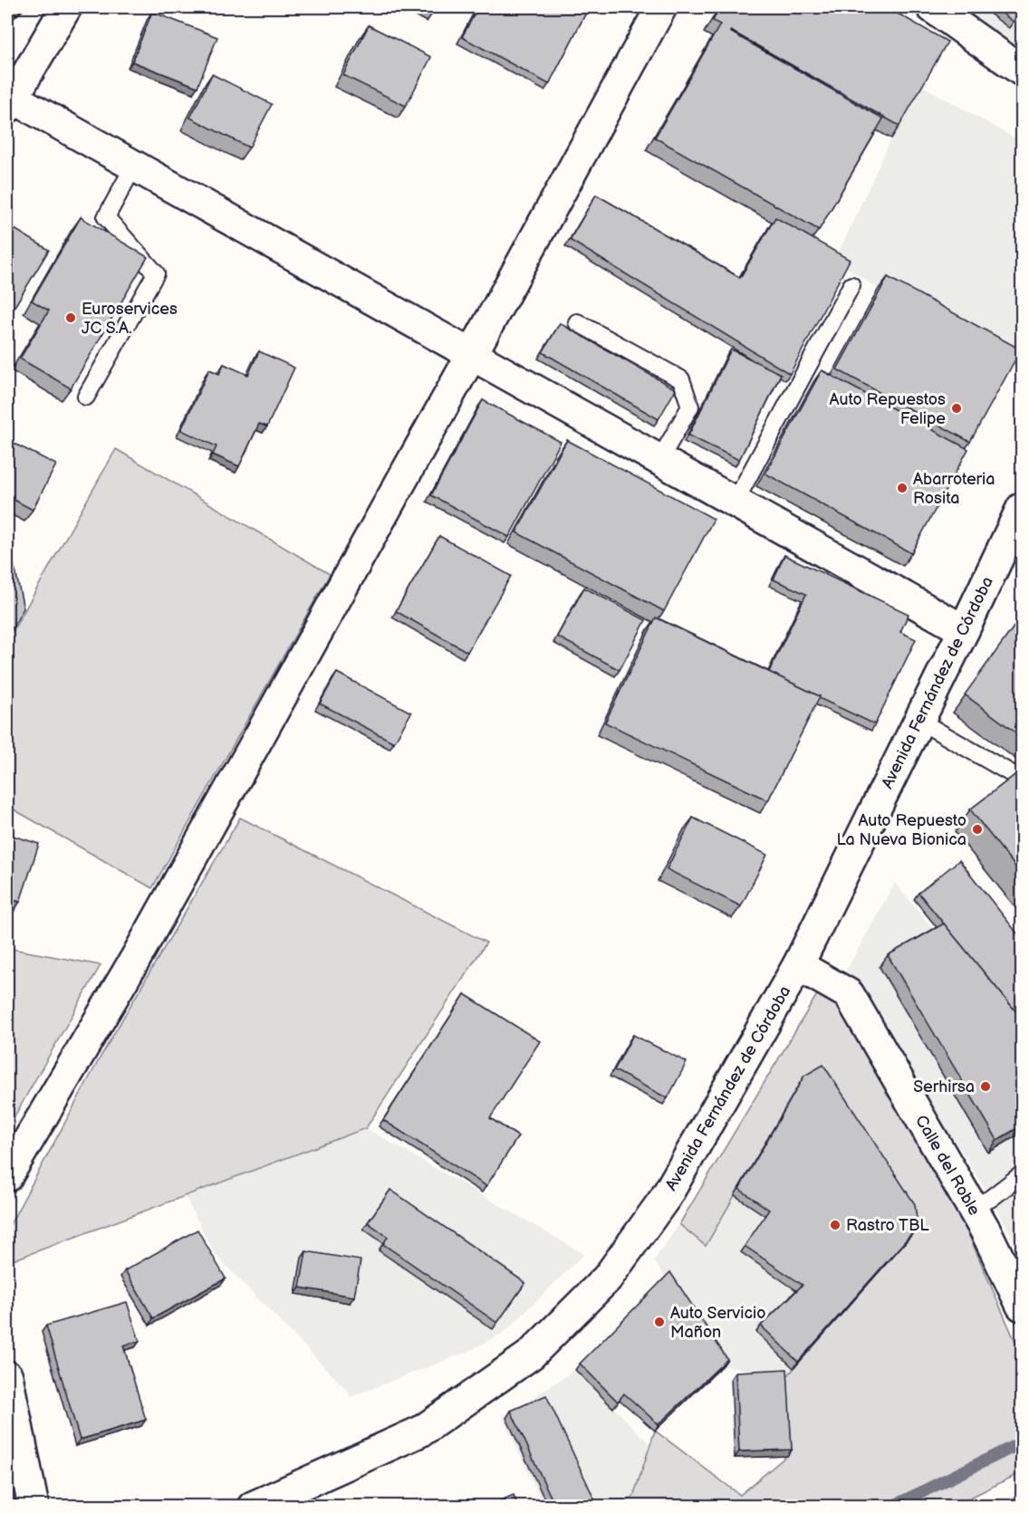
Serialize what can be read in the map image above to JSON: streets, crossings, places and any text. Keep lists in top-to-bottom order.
{
  "streets": {
    "street": ["Avenida Fernández de Córdoba", "Calle del Roble"]
  },
  "crossings": [
    ["Avenida Fernández de Córdoba", "Calle del Roble"]
  ],
  "places": [
    "Euroservices JC S.A.",
    "Auto Repuestos Felipe",
    "Abarroteria Rosita",
    "Auto Repuesto La Nueva Bionica",
    "Serhirsa",
    "Rastro TBL",
    "Auto Servicio Mañon"
  ]
}
